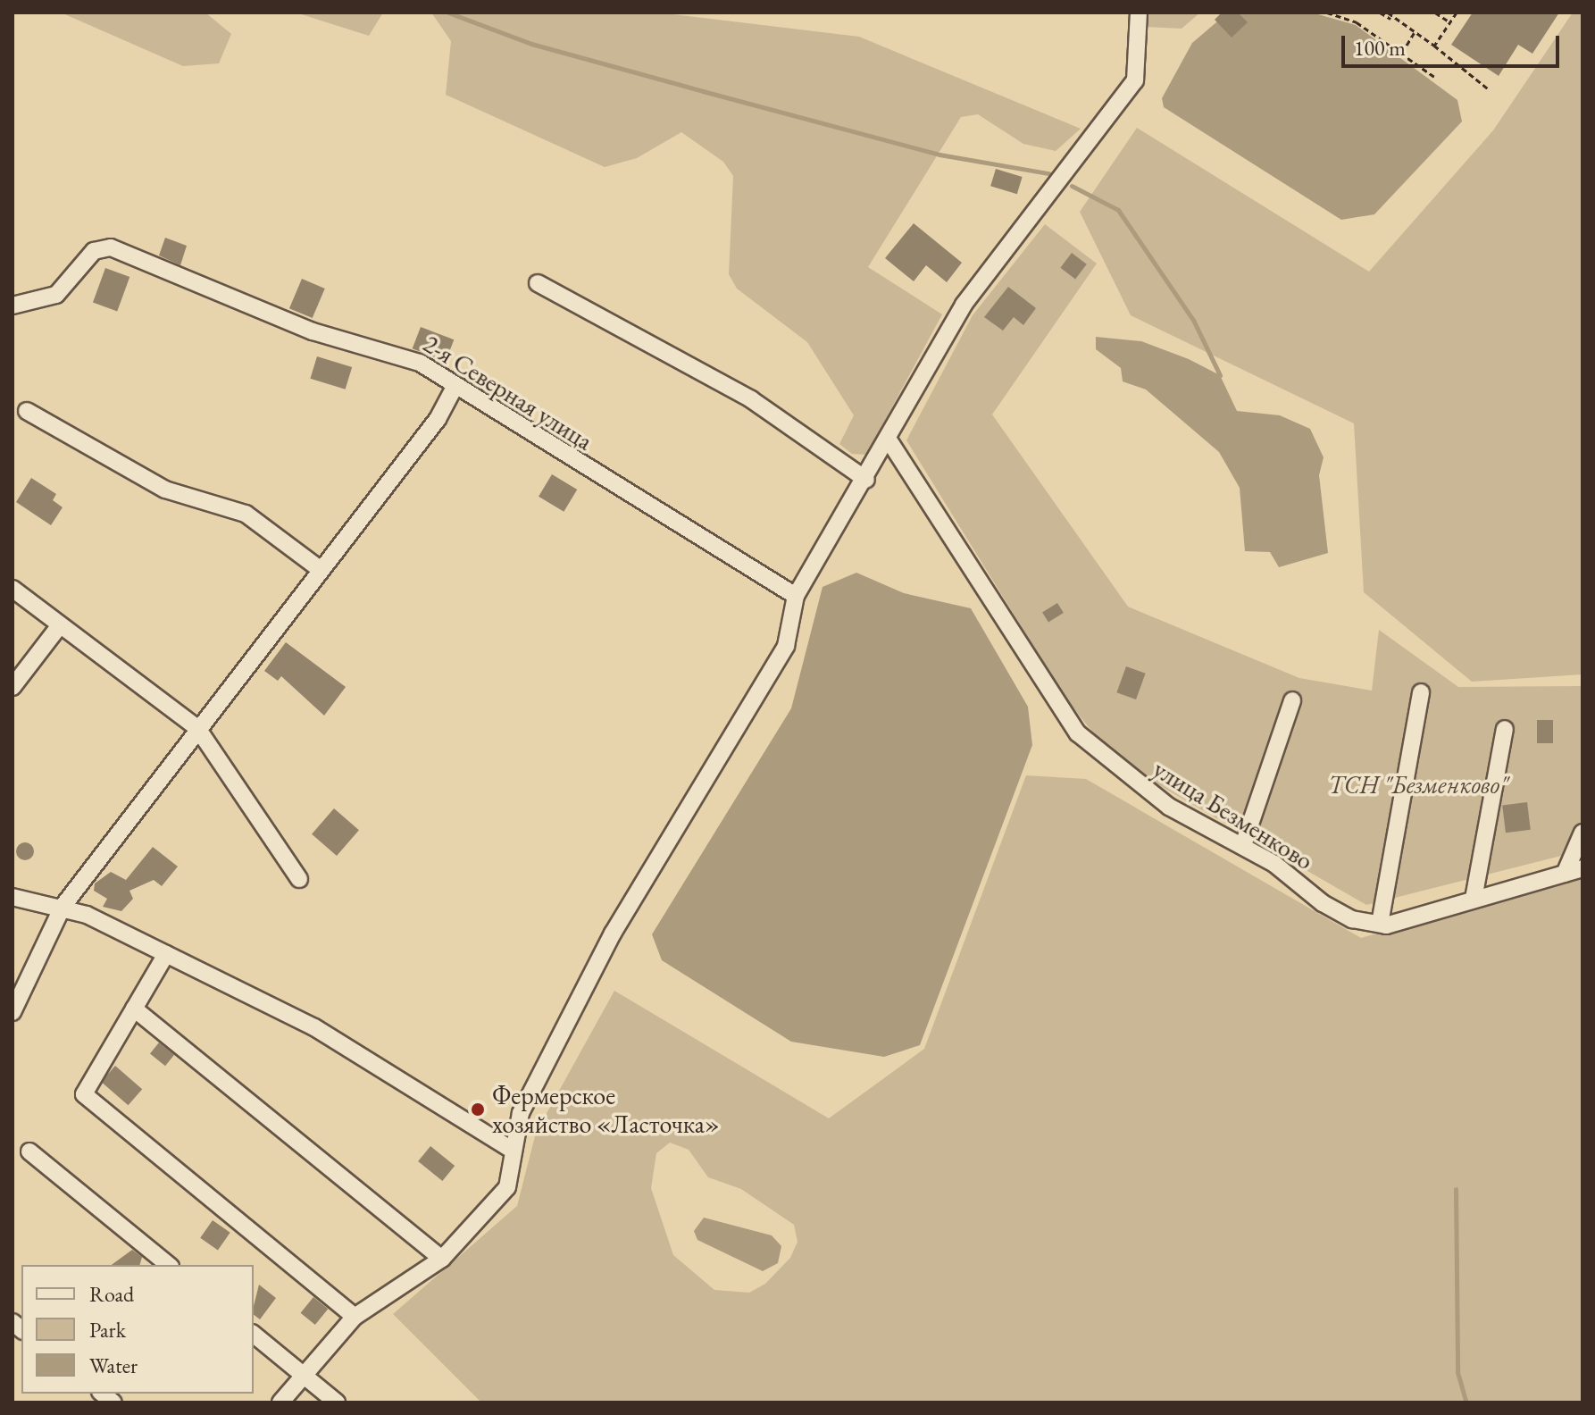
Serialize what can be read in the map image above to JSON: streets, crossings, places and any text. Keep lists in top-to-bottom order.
{
  "streets": {
    "street": ["2-я Северная улица", "улица Безменково"]
  },
  "parks": ["ТСН \"Безменково\""],
  "places": ["Фермерское хозяйство «Ласточка»"],
  "legend": ["Road", "Park", "Water"],
  "scale_bar": "100 m"
}
